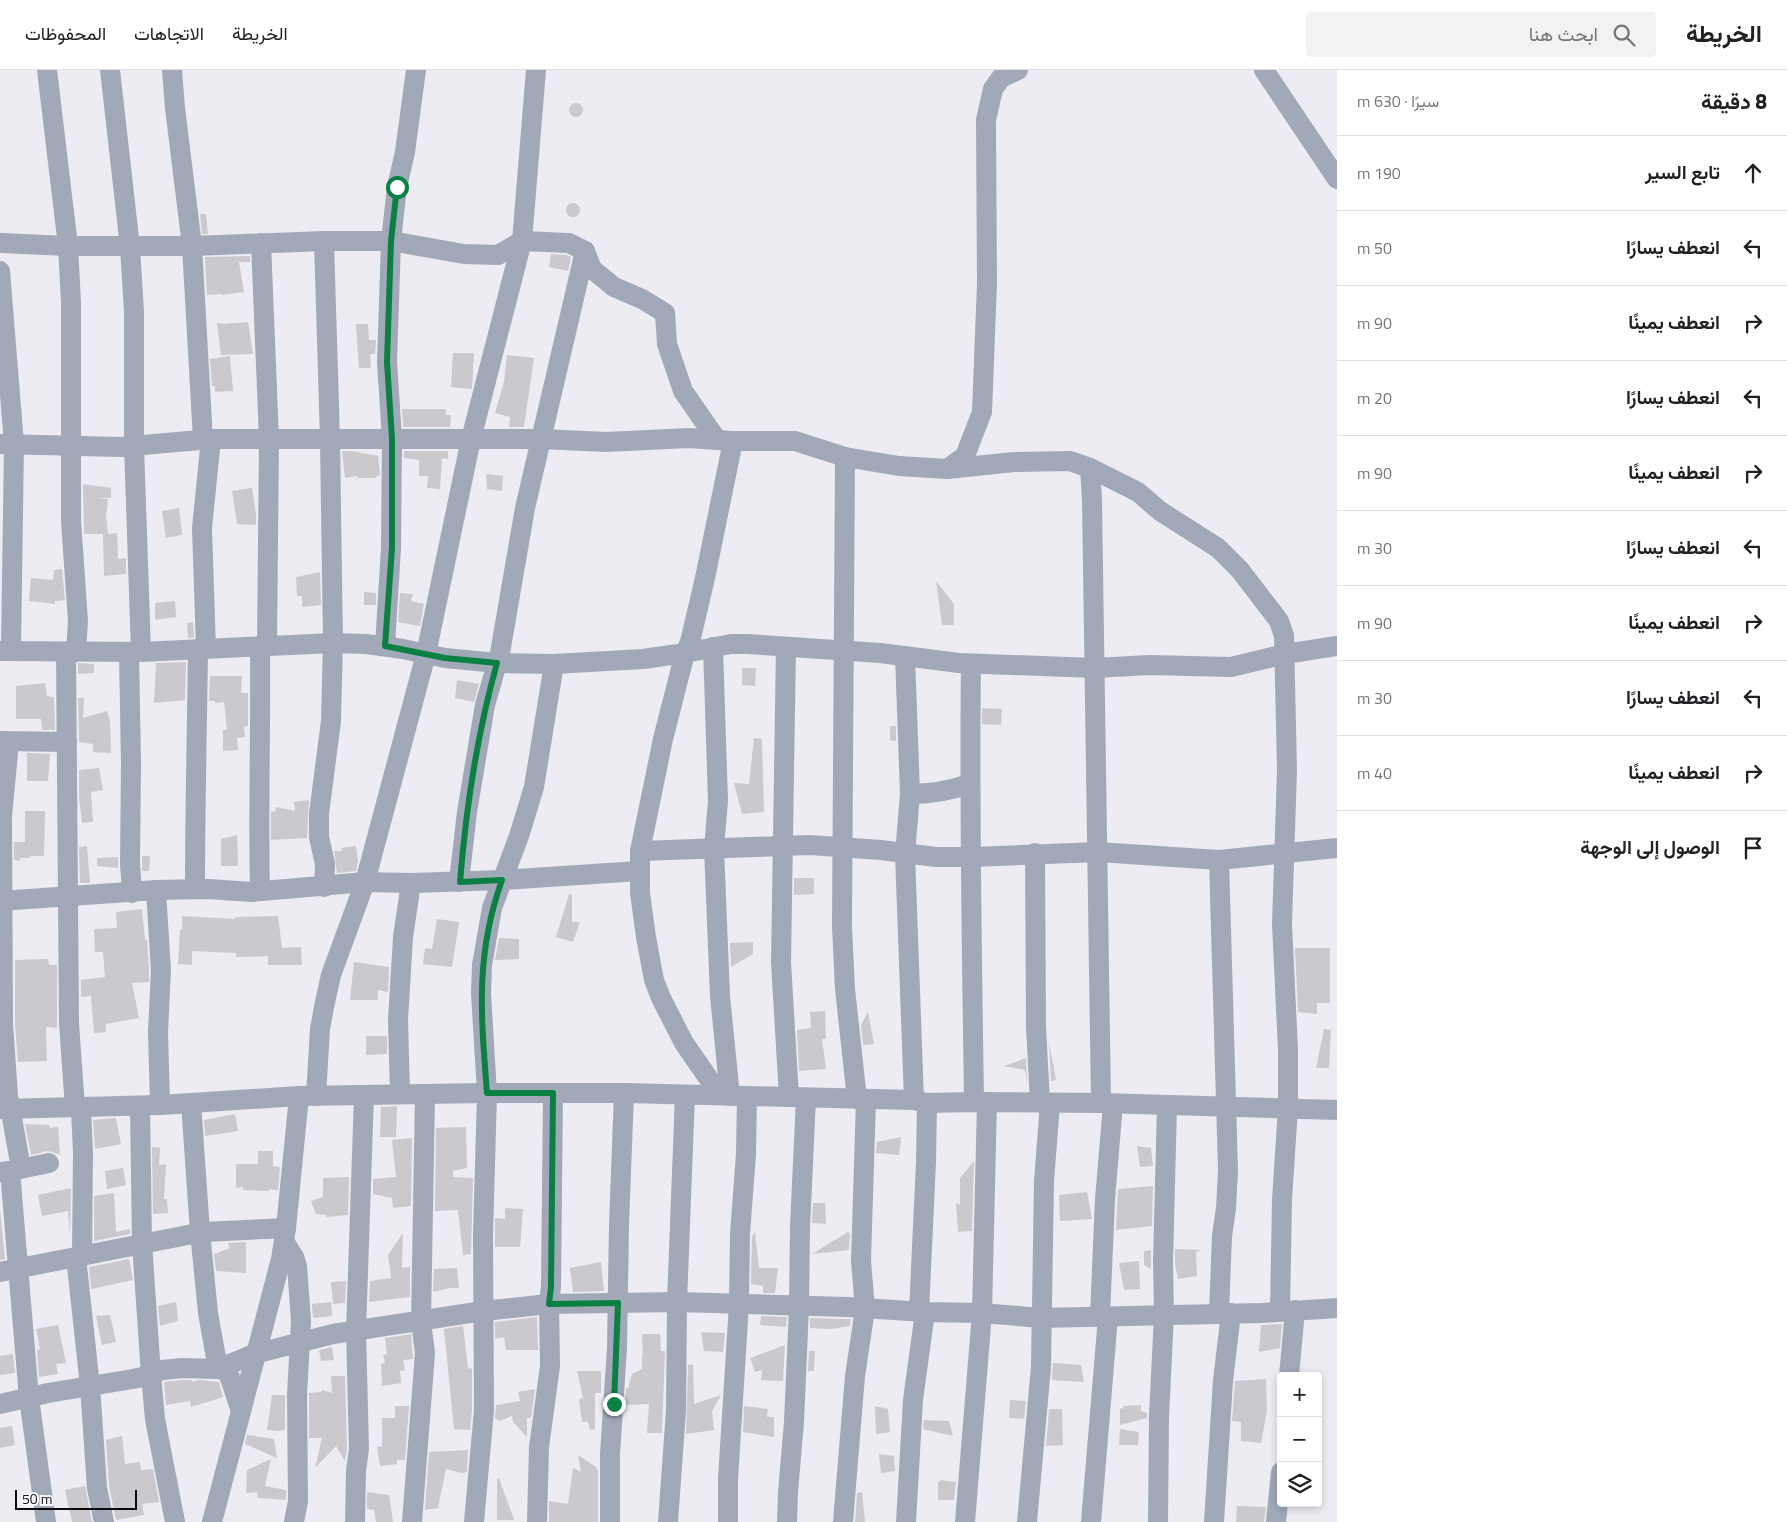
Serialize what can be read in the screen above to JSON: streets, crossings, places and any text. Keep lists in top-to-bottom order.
{
  "scale_bar": "50 m",
  "page": {
    "header": "الخريطة",
    "search": "ابحث هنا",
    "nav": ["الخريطة", "الاتجاهات", "المحفوظات"],
    "heading": ["8 دقيقة", "سيرًا · 630 m"],
    "list": [
      ["تابع السير", "190 m"],
      ["انعطف يسارًا", "50 m"],
      ["انعطف يمينًا", "90 m"],
      ["انعطف يسارًا", "20 m"],
      ["انعطف يمينًا", "90 m"],
      ["انعطف يسارًا", "30 m"],
      ["انعطف يمينًا", "90 m"],
      ["انعطف يسارًا", "30 m"],
      ["انعطف يمينًا", "40 m"],
      "الوصول إلى الوجهة"
    ],
    "map_buttons": ["+", "−"],
    "scale": "50 m"
  }
}
